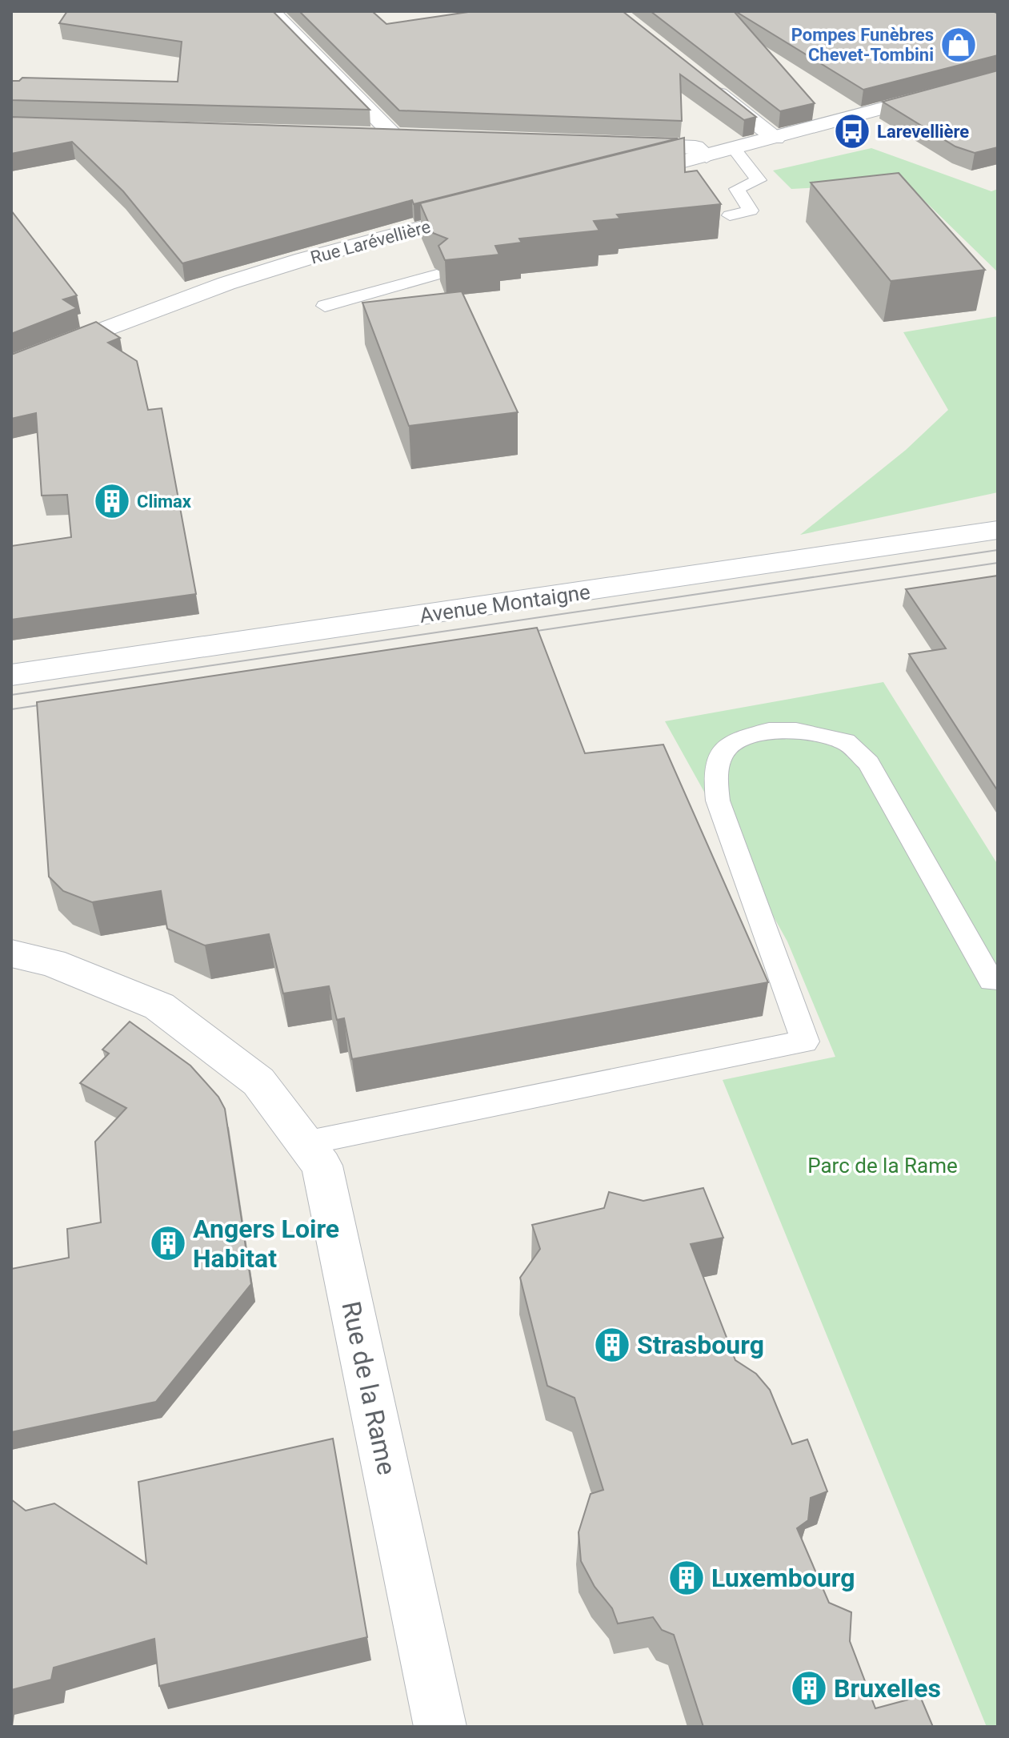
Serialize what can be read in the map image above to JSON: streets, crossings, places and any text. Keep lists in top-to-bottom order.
{
  "streets": {
    "street": ["Rue Larévellière", "Avenue Montaigne", "Rue de la Rame"]
  },
  "parks": ["Parc de la Rame"],
  "places": {
    "shop": ["Pompes Funèbres Chevet-Tombini"],
    "bus stop": ["Larevellière"],
    "building": [
      "Climax",
      "Angers Loire Habitat",
      "Strasbourg",
      "Luxembourg",
      "Bruxelles"
    ]
  }
}
